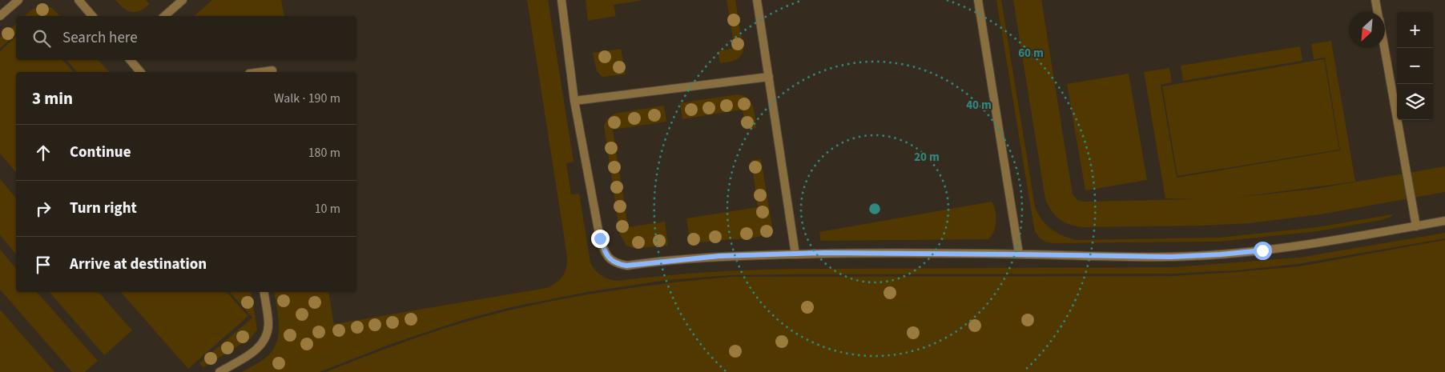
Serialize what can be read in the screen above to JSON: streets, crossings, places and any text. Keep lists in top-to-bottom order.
{
  "north": "bottom left",
  "page": {
    "map_buttons": ["+", "−"],
    "search": "Search here",
    "heading": ["3 min", "Walk · 190 m"],
    "list": [
      ["Continue", "180 m"],
      ["Turn right", "10 m"],
      "Arrive at destination"
    ]
  },
  "rings": ["60 m", "40 m", "20 m"]
}
